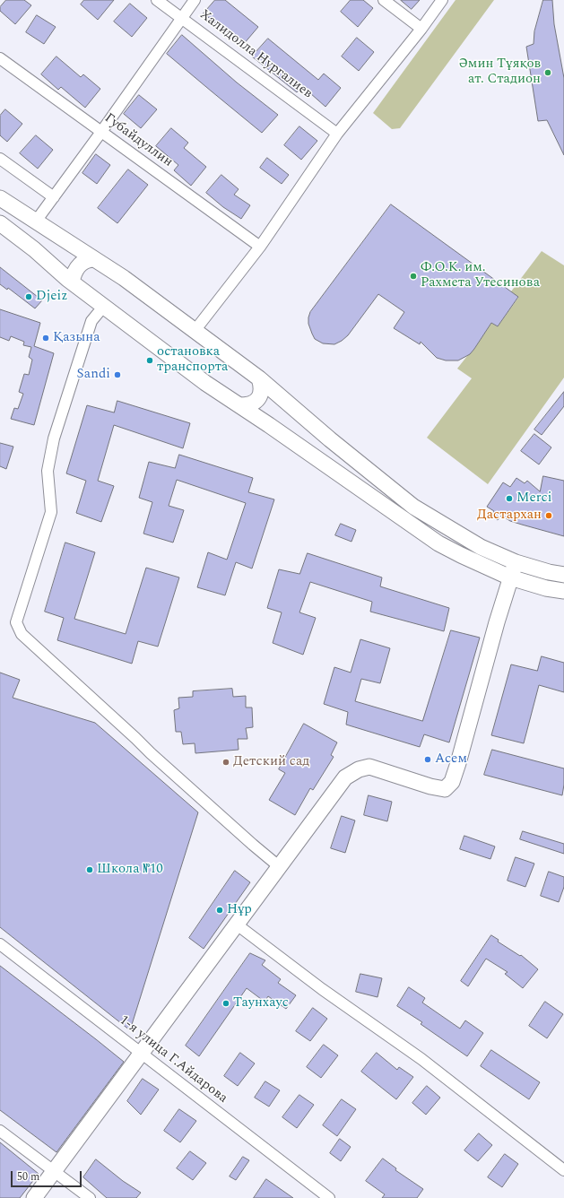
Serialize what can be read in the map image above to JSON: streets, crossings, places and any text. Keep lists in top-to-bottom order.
{
  "streets": {
    "street": ["Халидолла Нургалиев", "Губайдуллин", "1-я улица Г.Айдарова"]
  },
  "places": [
    "Әмин Тұяқов ат. Стадион",
    "Ф.О.К. им. Рахмета Утесинова",
    "Djeiz",
    "Қазына",
    "остановка транспорта",
    "Sandi",
    "Merci",
    "Дастархан",
    "Асем",
    "Детский сад",
    "Школа №10",
    "Нұр",
    "Таунхаус"
  ],
  "scale_bar": "50 m"
}
